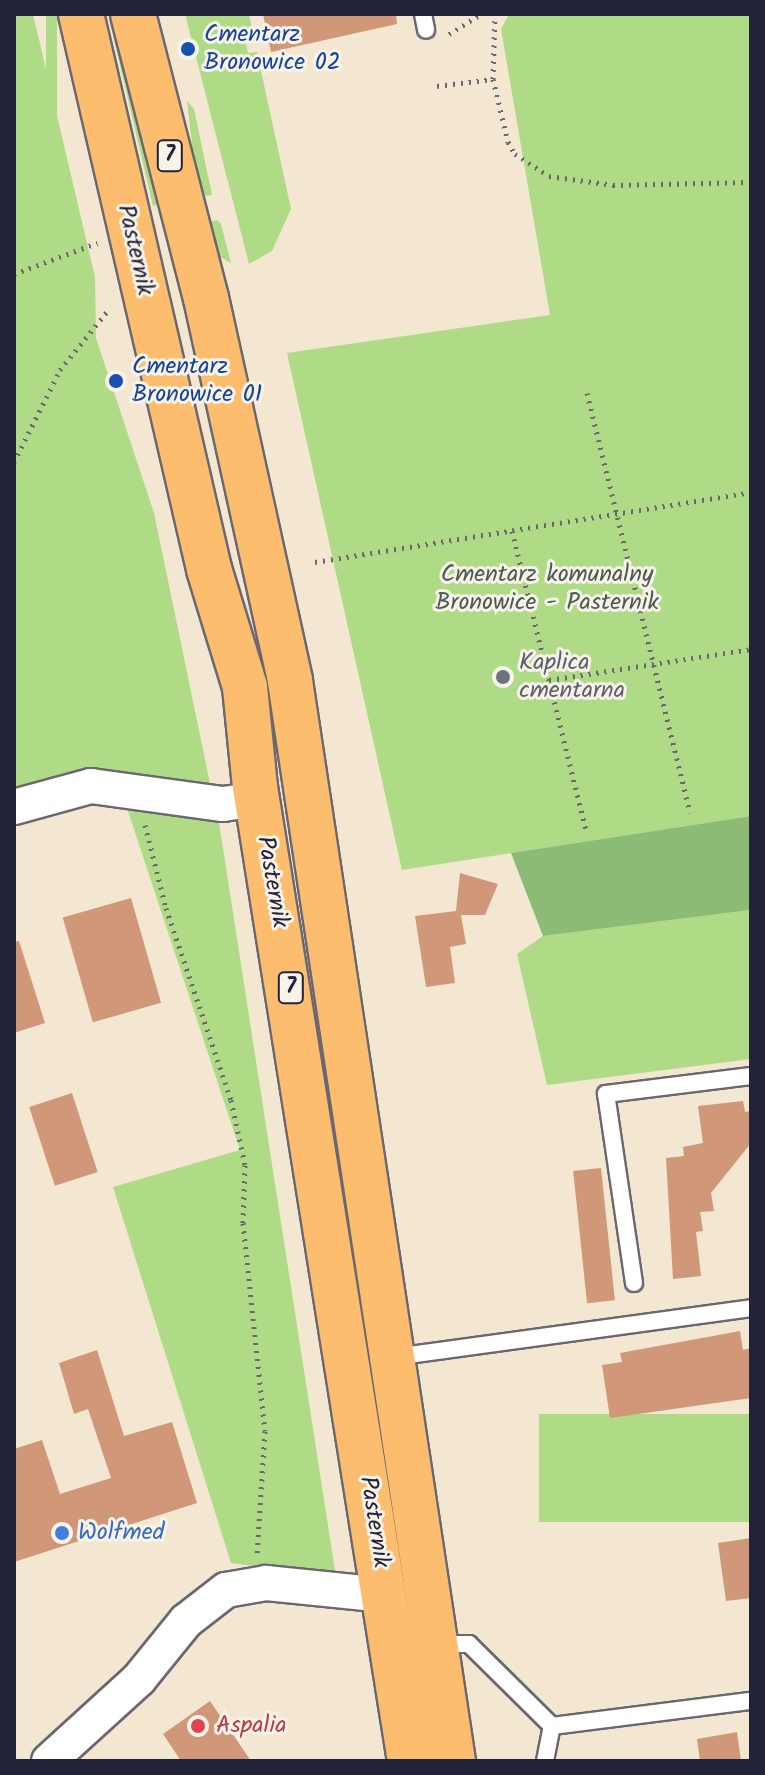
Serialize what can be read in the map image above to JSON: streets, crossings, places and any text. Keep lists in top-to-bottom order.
{
  "streets": {
    "main road": ["7", "Pasternik"]
  },
  "parks": ["Cmentarz komunalny Bronowice - Pasternik"],
  "places": [
    "Cmentarz Bronowice 02",
    "Cmentarz Bronowice 01",
    "Kaplica cmentarna",
    "Wolfmed",
    "Aspalia"
  ]
}
